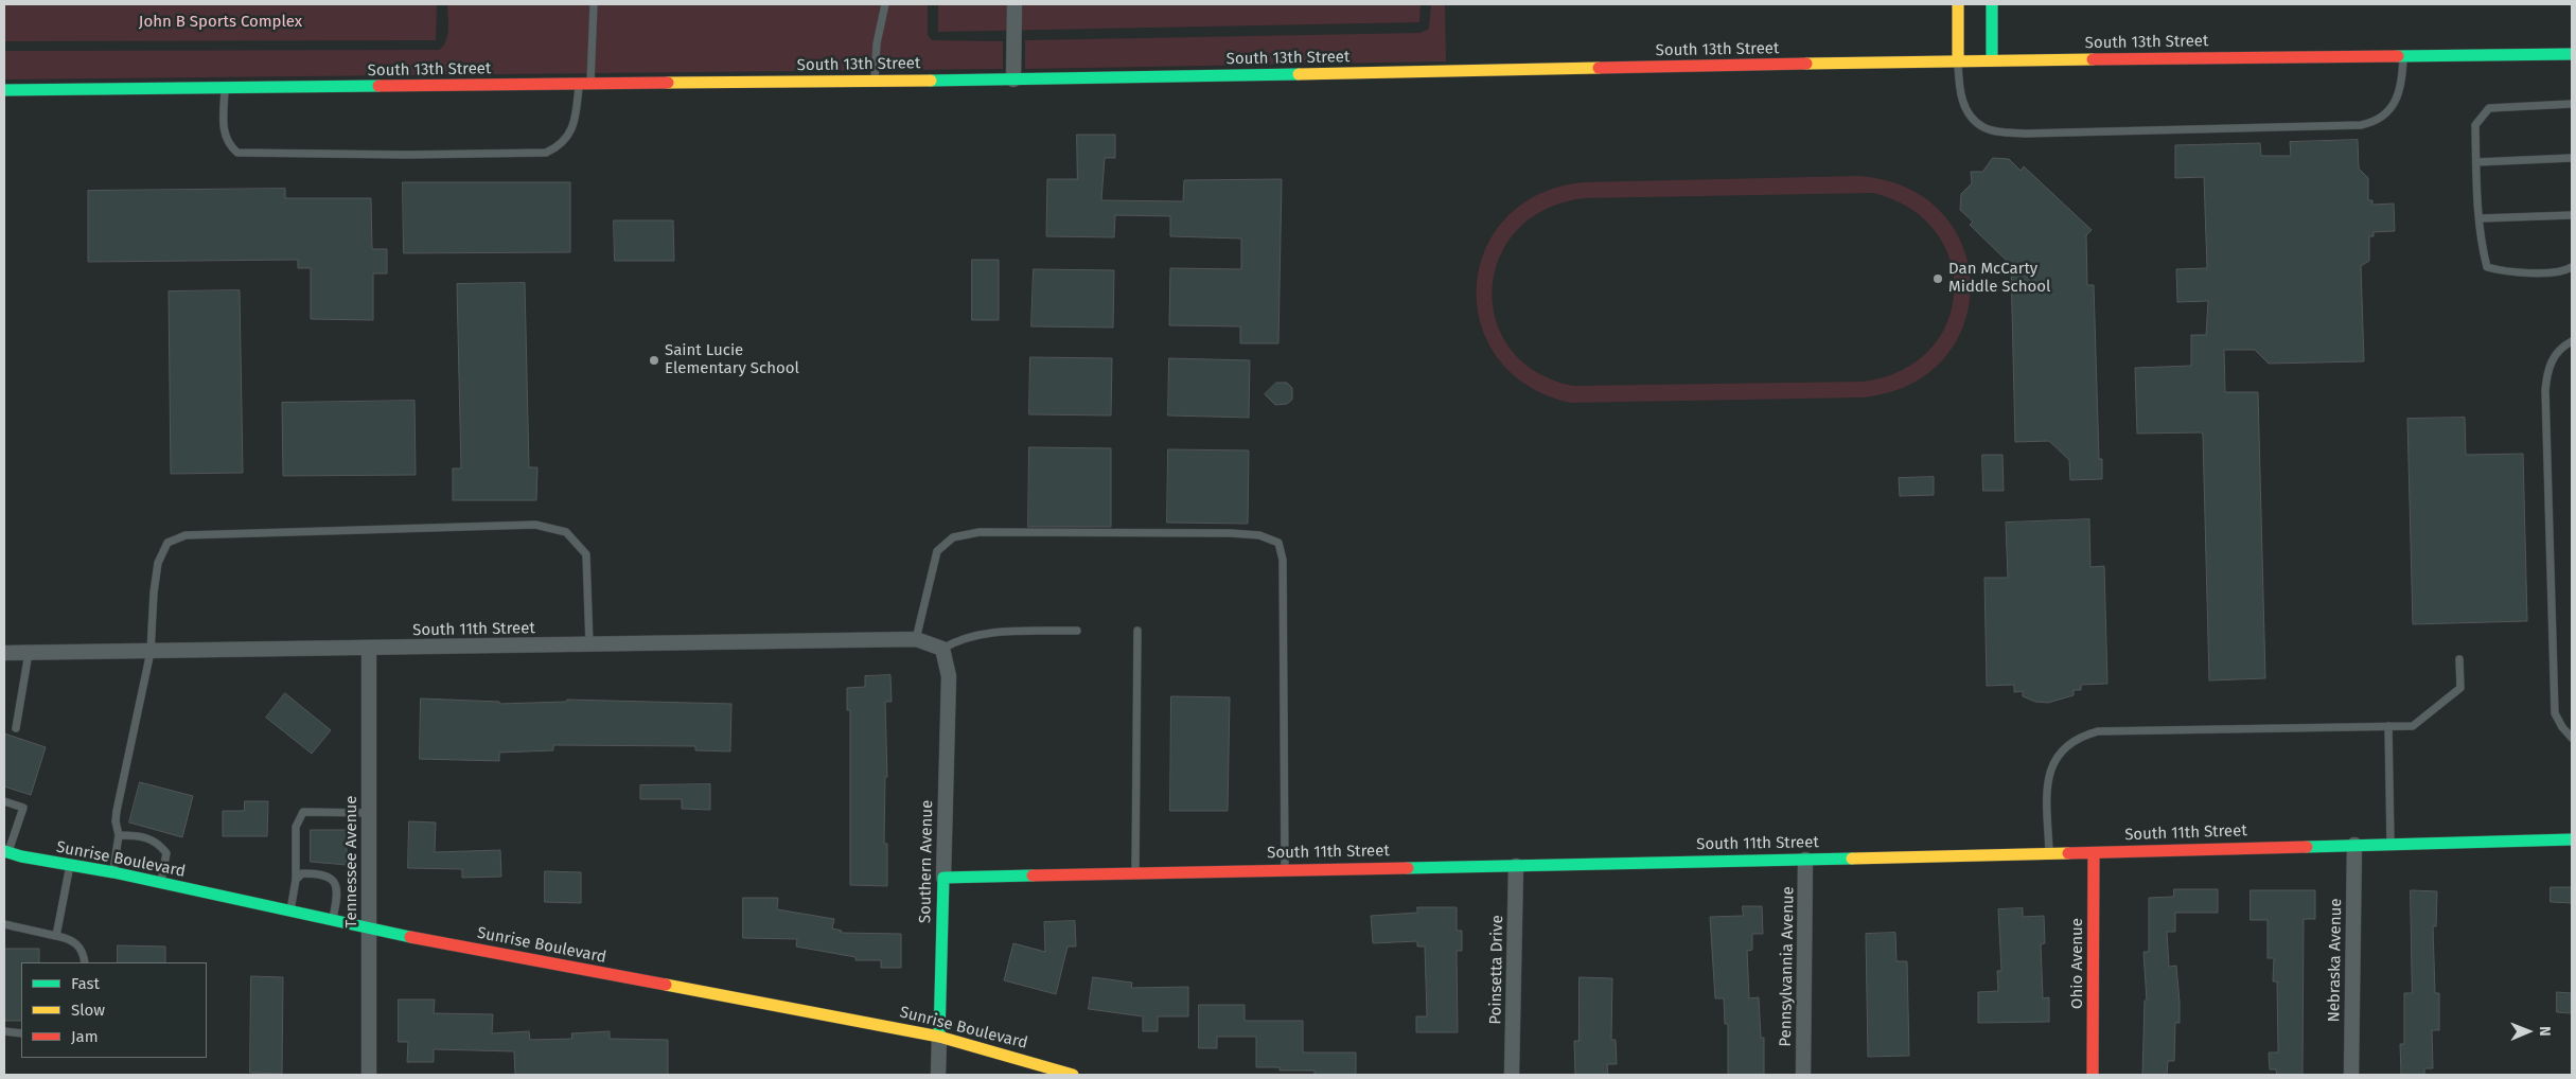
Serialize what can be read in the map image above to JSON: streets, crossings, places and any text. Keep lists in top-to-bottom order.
{
  "streets": {
    "street": [
      "South 13th Street",
      "South 11th Street",
      "Sunrise Boulevard",
      "Tennessee Avenue",
      "Southern Avenue",
      "Nebraska Avenue",
      "Ohio Avenue",
      "Pennsylvannia Avenue",
      "Poinsetta Drive"
    ]
  },
  "crossings": [
    ["South 11th Street", "Tennessee Avenue"],
    ["South 11th Street", "Southern Avenue"],
    ["South 11th Street", "Nebraska Avenue"],
    ["South 11th Street", "Ohio Avenue"],
    ["South 11th Street", "Pennsylvannia Avenue"],
    ["South 11th Street", "Poinsetta Drive"],
    ["Sunrise Boulevard", "Tennessee Avenue"],
    ["Sunrise Boulevard", "Southern Avenue"]
  ],
  "parks": ["John B Sports Complex"],
  "places": ["Dan McCarty Middle School", "Saint Lucie Elementary School"],
  "legend": ["Fast", "Slow", "Jam"],
  "north": "right"
}
